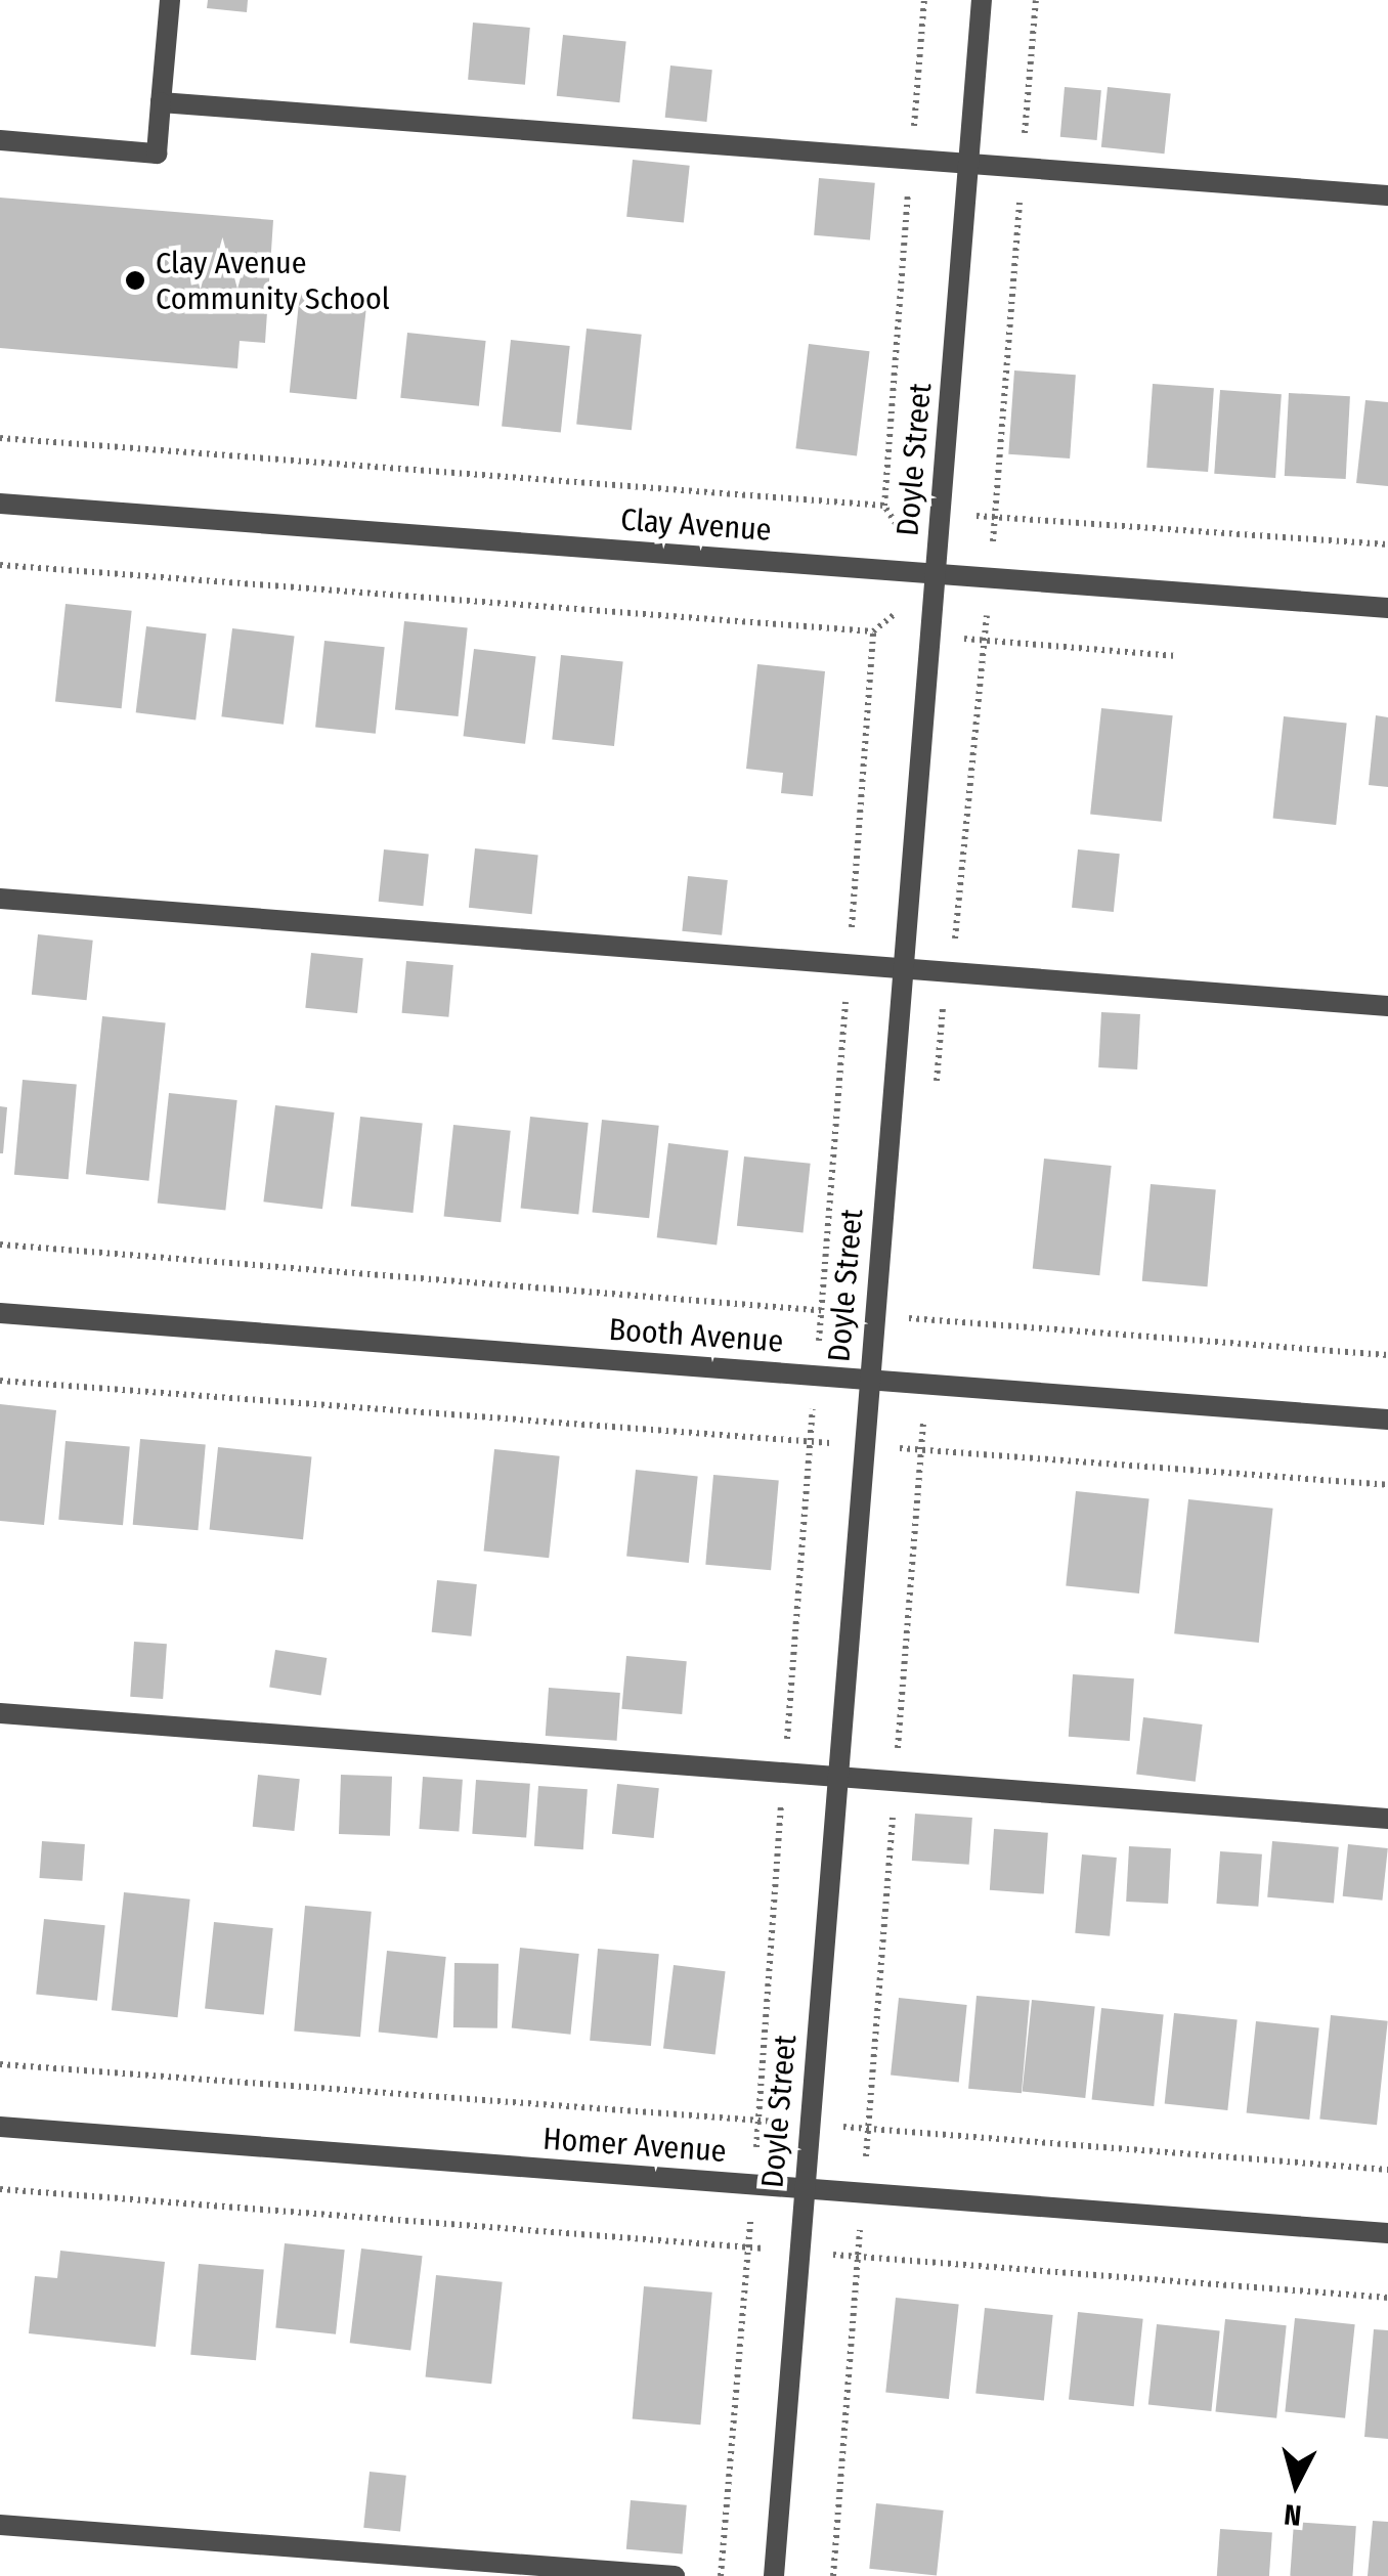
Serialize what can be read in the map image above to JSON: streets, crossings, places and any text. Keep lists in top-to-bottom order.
{
  "streets": {
    "street": [
      "Doyle Street",
      "Clay Avenue",
      "Booth Avenue",
      "Homer Avenue"
    ]
  },
  "crossings": [
    ["Doyle Street", "Clay Avenue"],
    ["Doyle Street", "Booth Avenue"],
    ["Doyle Street", "Homer Avenue"]
  ],
  "places": ["Clay Avenue Community School"],
  "north": "bottom"
}
